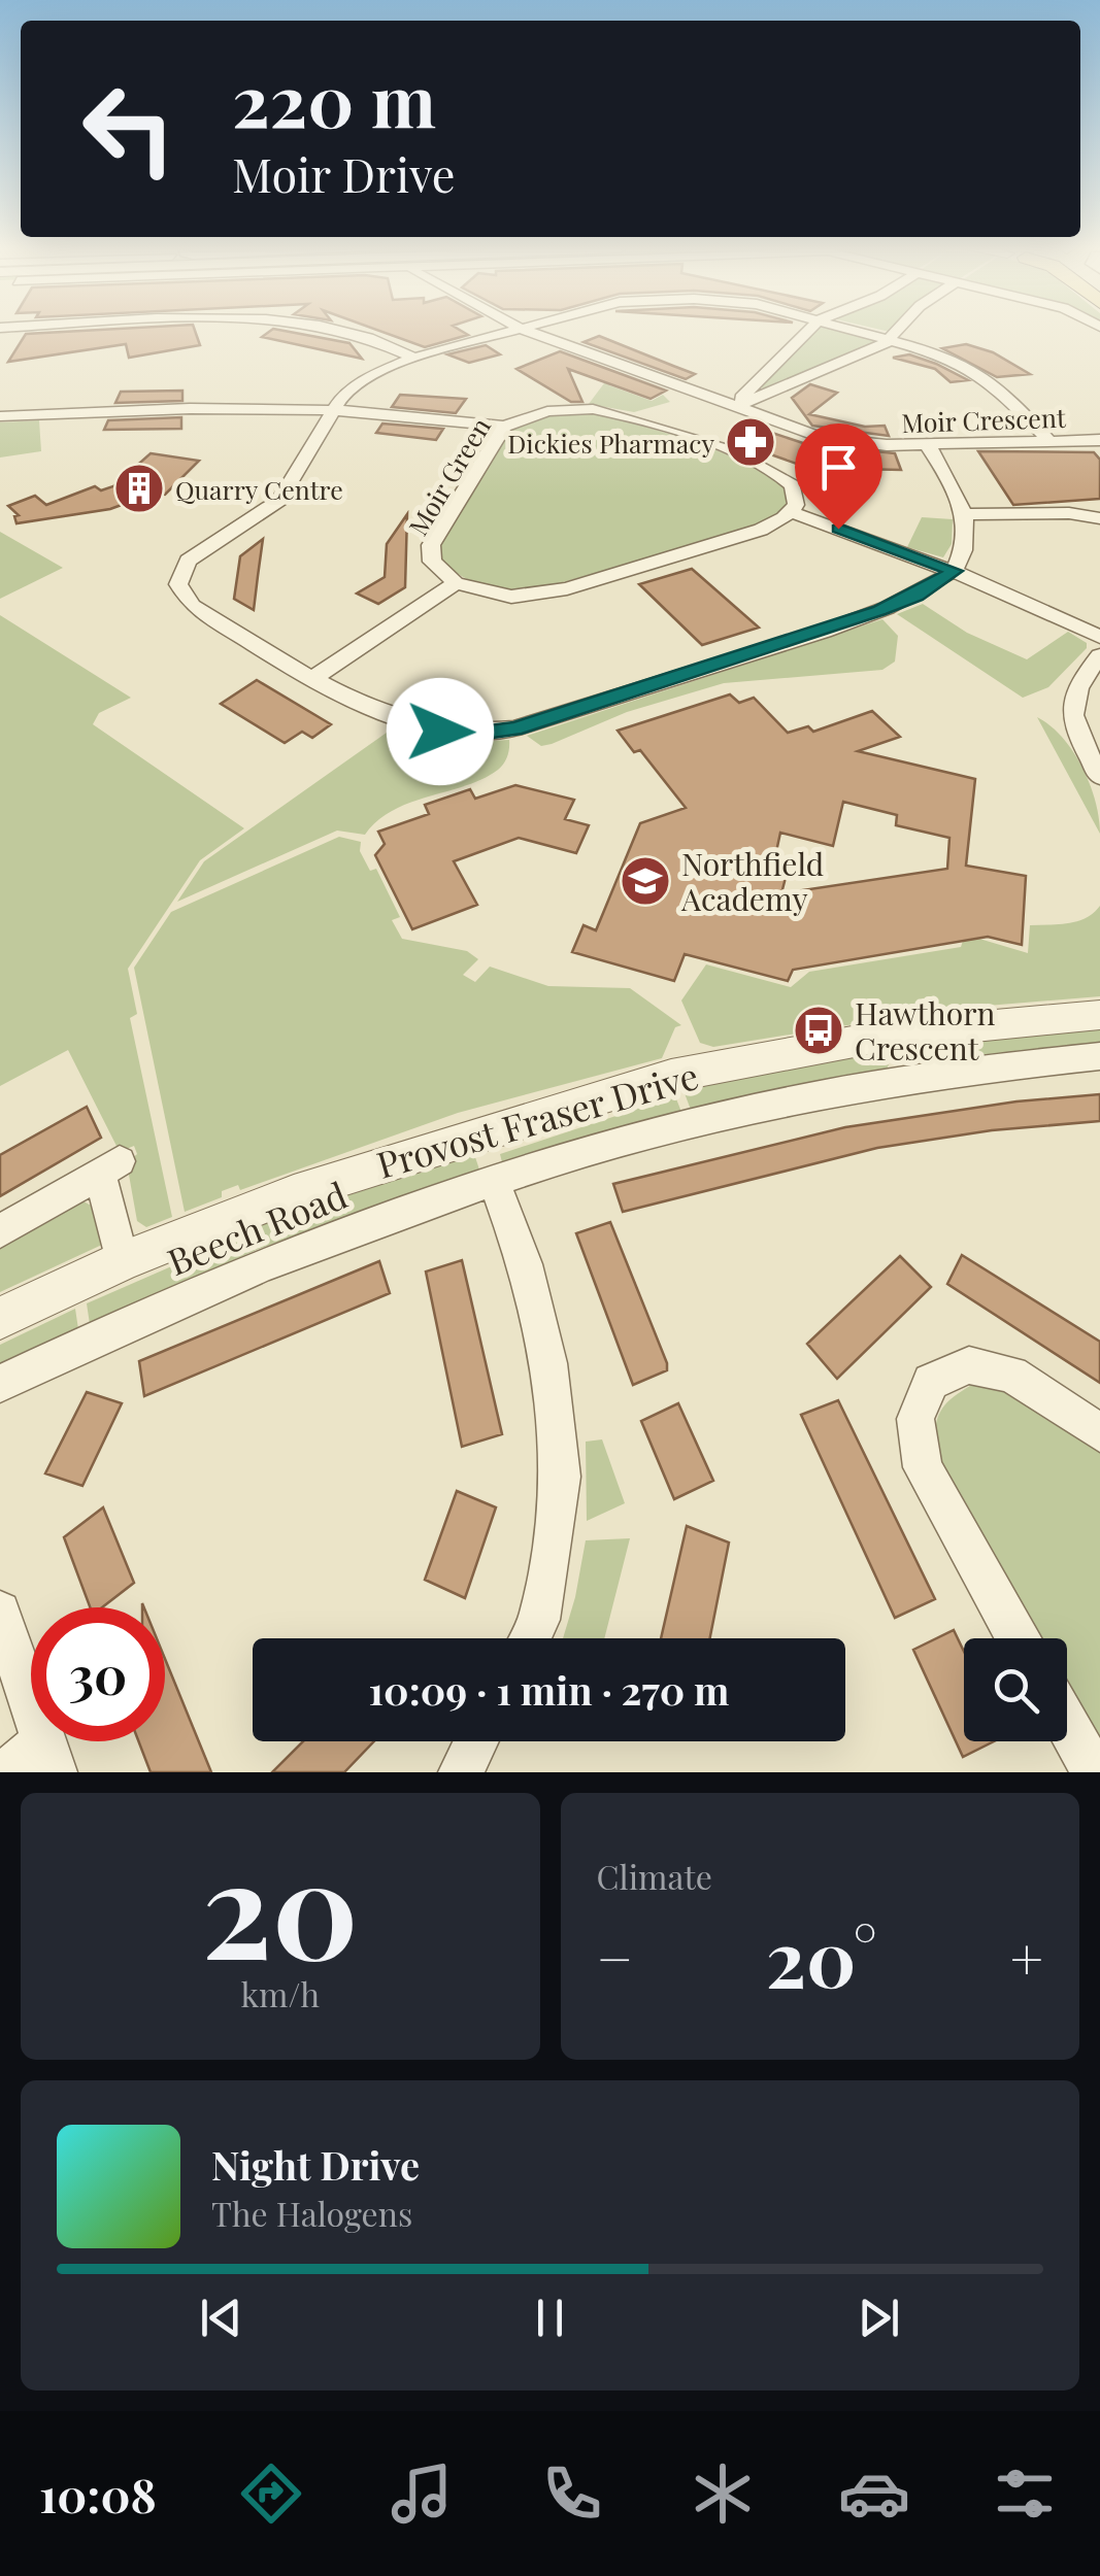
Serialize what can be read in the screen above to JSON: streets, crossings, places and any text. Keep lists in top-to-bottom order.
{
  "streets": {
    "street": [
      "Moir Crescent",
      "Moir Green",
      "Provost Fraser Drive",
      "Beech Road"
    ]
  },
  "places": {
    "pharmacy": ["Dickies Pharmacy"],
    "building": ["Quarry Centre"],
    "school or university": ["Northfield Academy"],
    "bus stop": ["Hawthorn Crescent"]
  },
  "page": {
    "turn": ["220 m", "Moir Drive"],
    "limit": "30",
    "trip": "10:09 · 1 min · 270 m",
    "tile": [
      ["20", "km/h"],
      "Climate"
    ],
    "heat": ["−", "20°", "+"],
    "song": ["Night Drive", "The Halogens"],
    "tabs": "10:08"
  }
}
